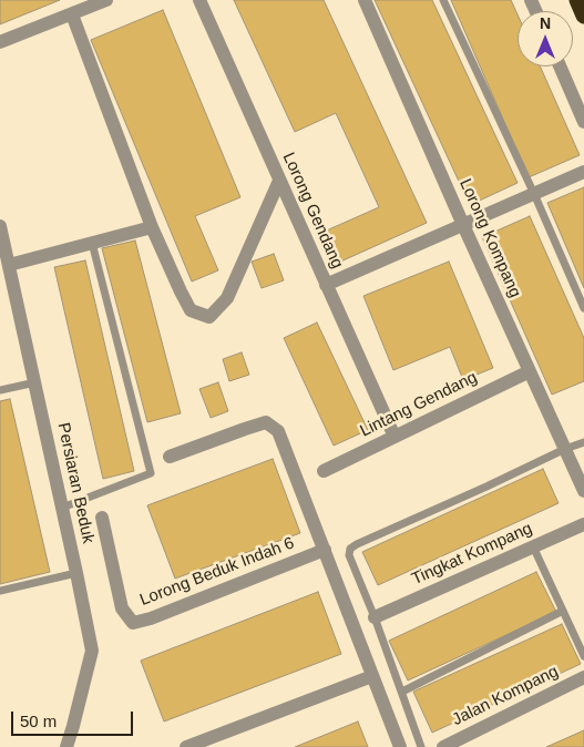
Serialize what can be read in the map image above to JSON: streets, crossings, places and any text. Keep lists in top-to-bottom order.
{
  "streets": {
    "street": [
      "Lorong Gendang",
      "Lorong Kompang",
      "Lintang Gendang",
      "Persiaran Beduk",
      "Tingkat Kompang",
      "Lorong Beduk Indah 6",
      "Jalan Kompang"
    ]
  },
  "crossings": [
    ["Lorong Gendang", "Lintang Gendang"],
    ["Lorong Kompang", "Lintang Gendang"]
  ],
  "scale_bar": "50 m",
  "north": "top"
}
